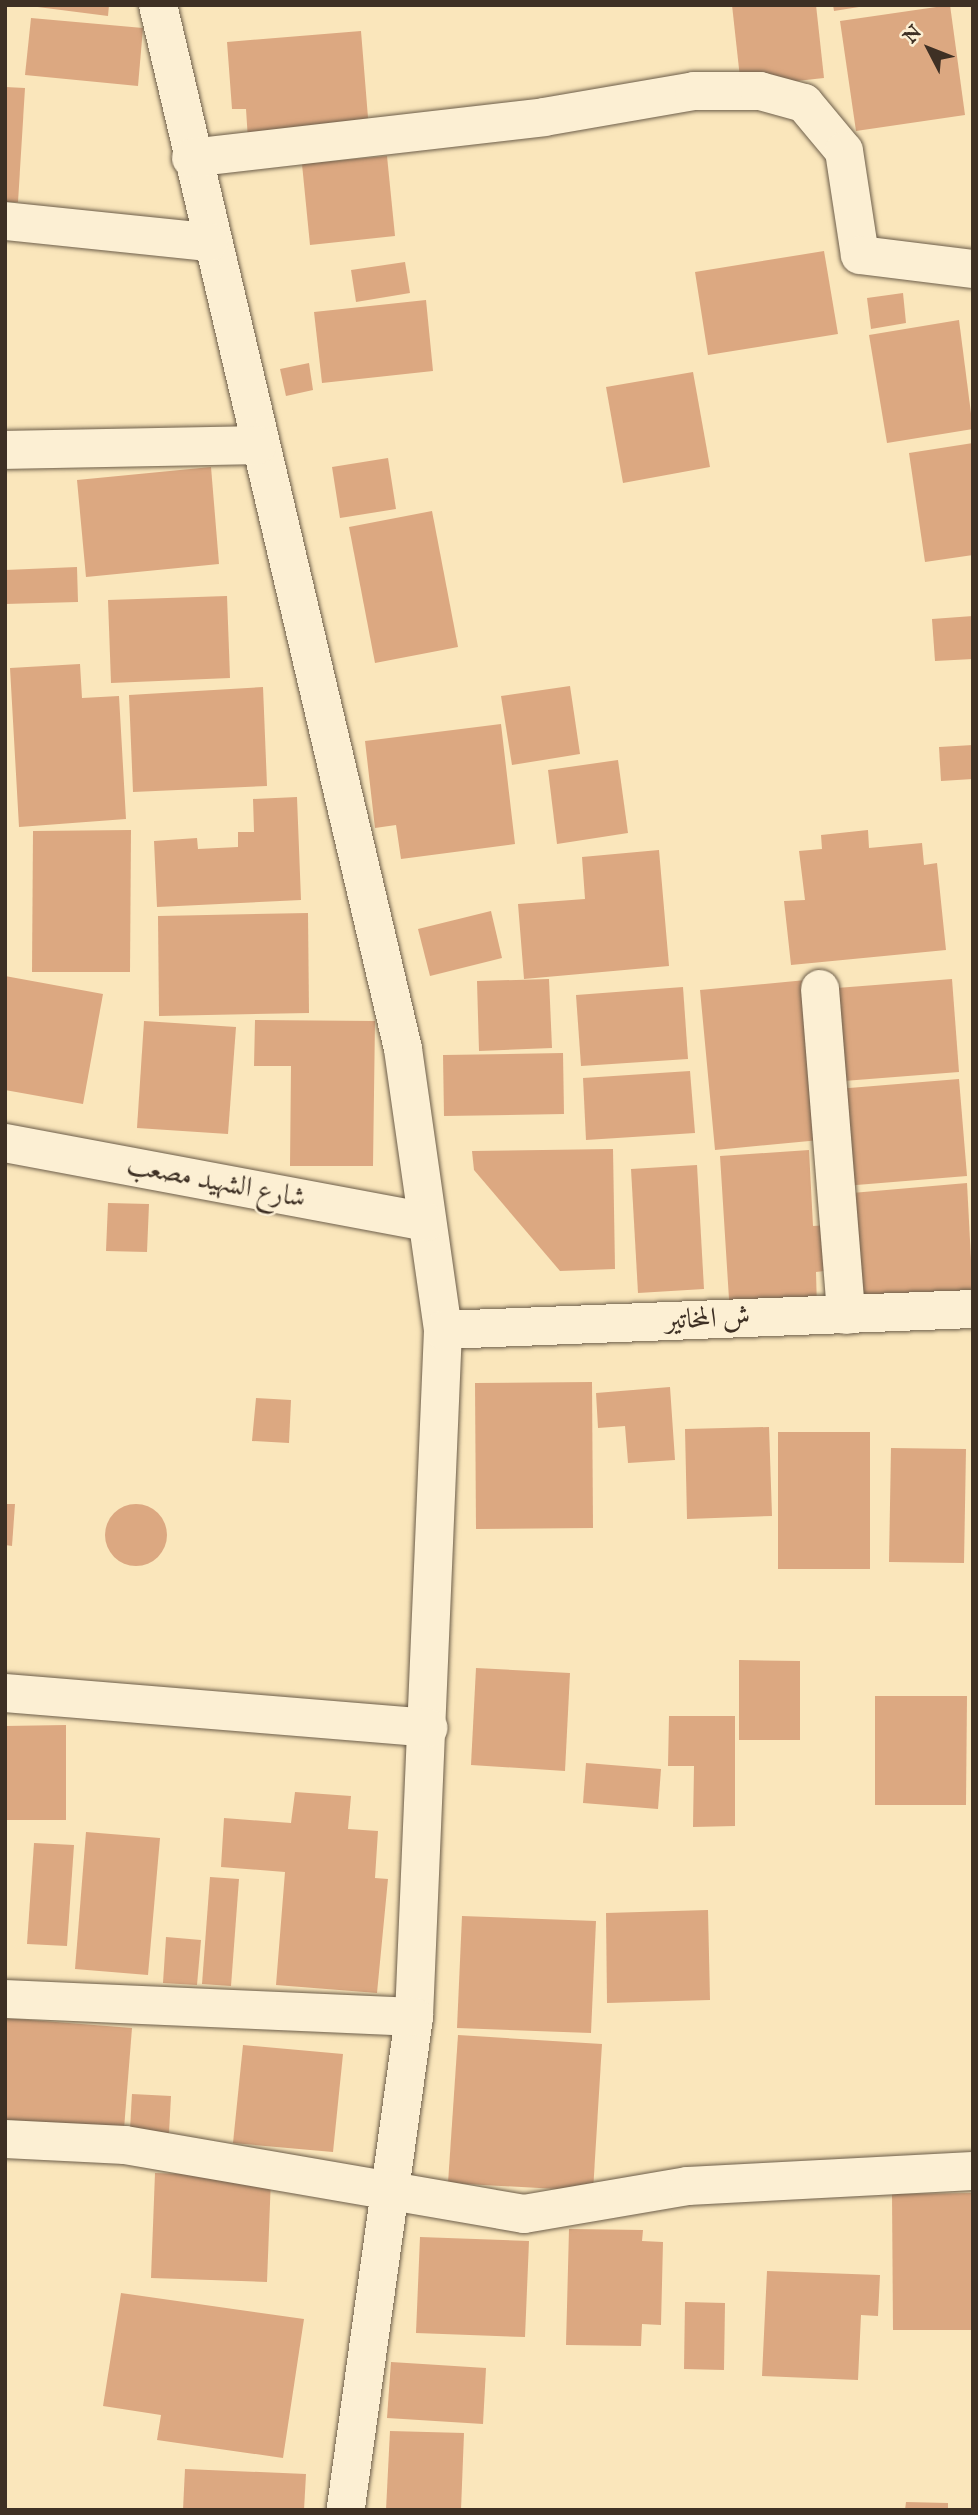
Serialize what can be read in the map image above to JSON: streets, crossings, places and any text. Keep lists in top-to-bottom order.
{
  "streets": {
    "street": ["شارع الشهيد مصعب", "ش المخاتير"]
  },
  "north": "top left"
}
